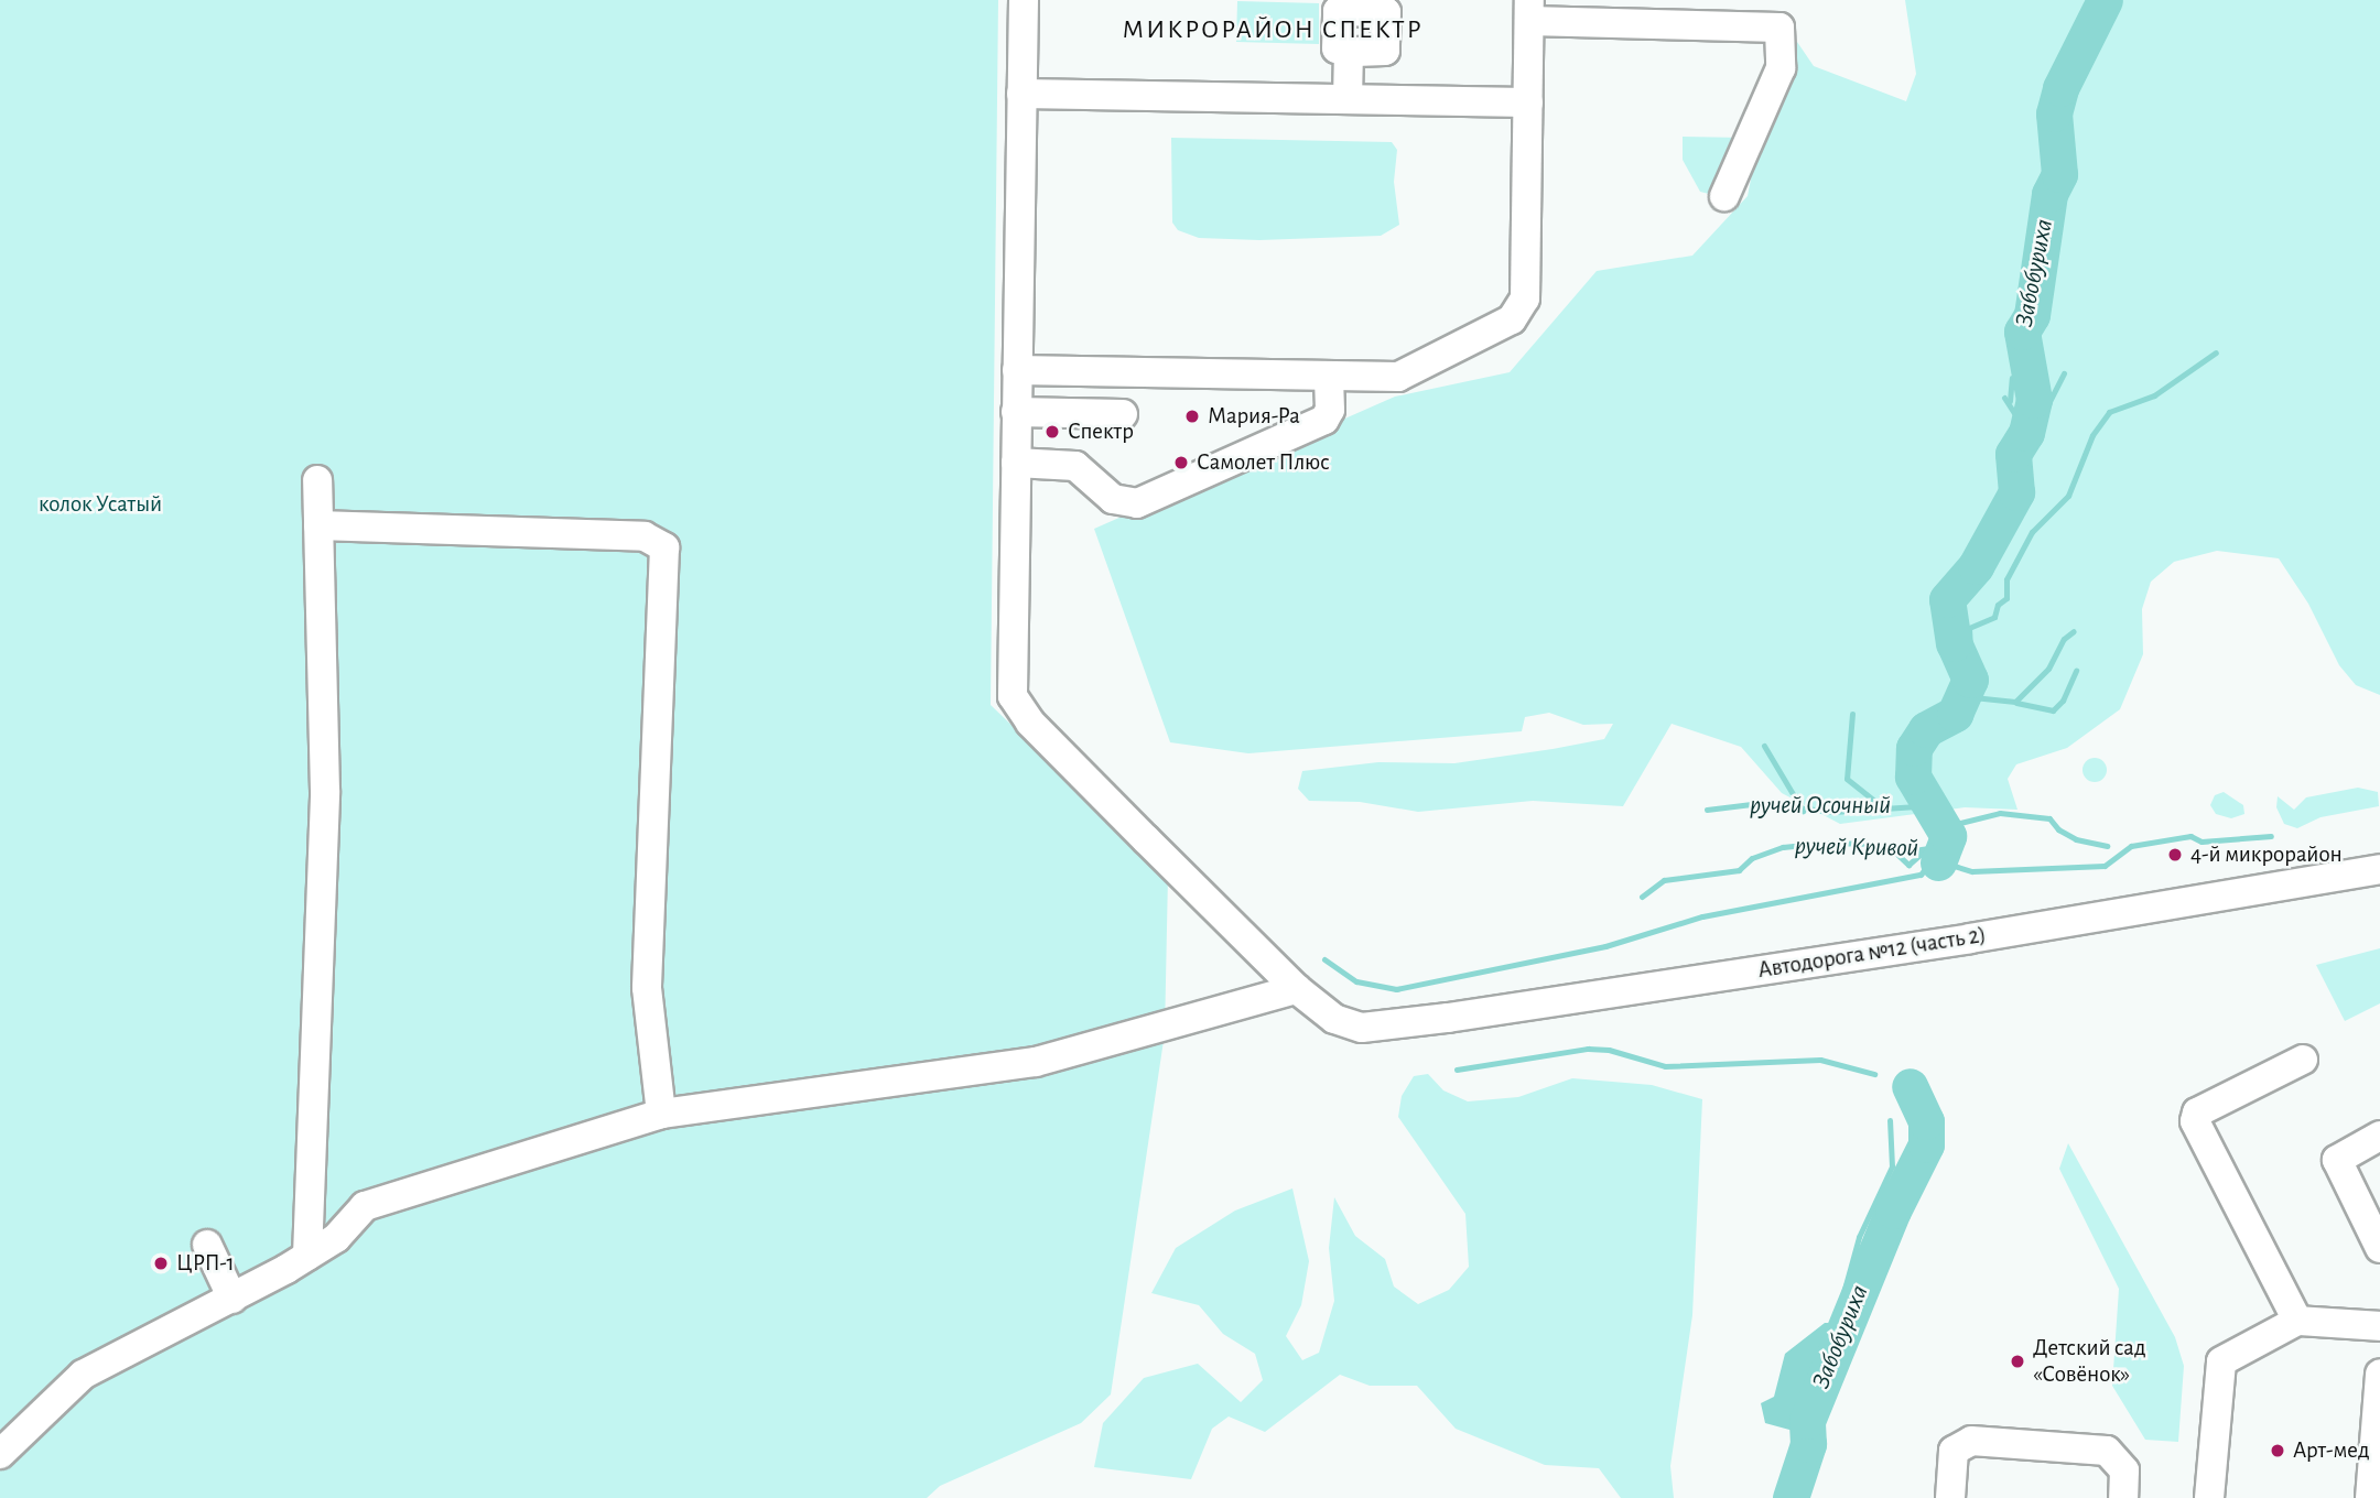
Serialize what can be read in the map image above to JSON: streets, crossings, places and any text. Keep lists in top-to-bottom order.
{
  "streets": {
    "street": ["Автодорога №12 (часть 2)"]
  },
  "districts": ["МИКРОРАЙОН СПЕКТР"],
  "water": ["Забобуриха", "ручей Осочный", "ручей Кривой"],
  "parks": ["колок Усатый"],
  "places": [
    "Мария-Ра",
    "Спектр",
    "Самолет Плюс",
    "4-й микрорайон",
    "ЦРП-1",
    "Детский сад «Совёнок»",
    "Арт-мед"
  ]
}
